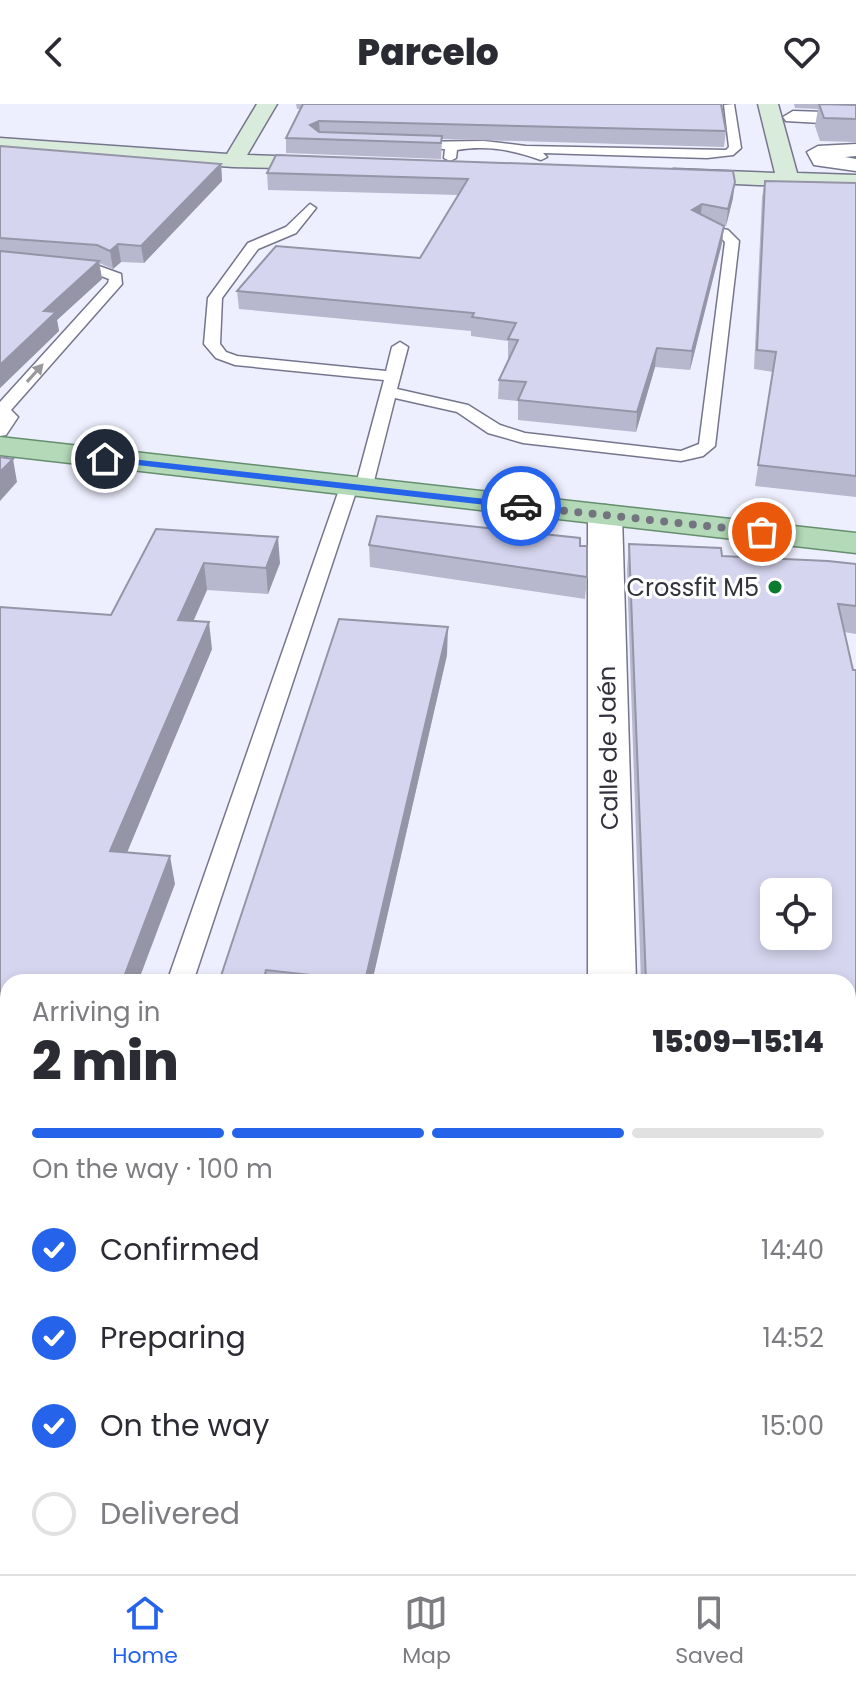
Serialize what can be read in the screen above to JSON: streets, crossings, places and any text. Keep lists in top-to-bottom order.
{
  "streets": {
    "street": ["Calle de Jaén"]
  },
  "places": ["Crossfit M5"],
  "page": {
    "header": "Parcelo",
    "heading": ["2 min", "Arriving in", "15:09–15:14"],
    "bar": "On the way · 100 m",
    "list": [
      ["Confirmed", "14:40"],
      ["Preparing", "14:52"],
      ["On the way", "15:00"],
      "Delivered"
    ],
    "tabs": ["Home", "Map", "Saved"]
  }
}
